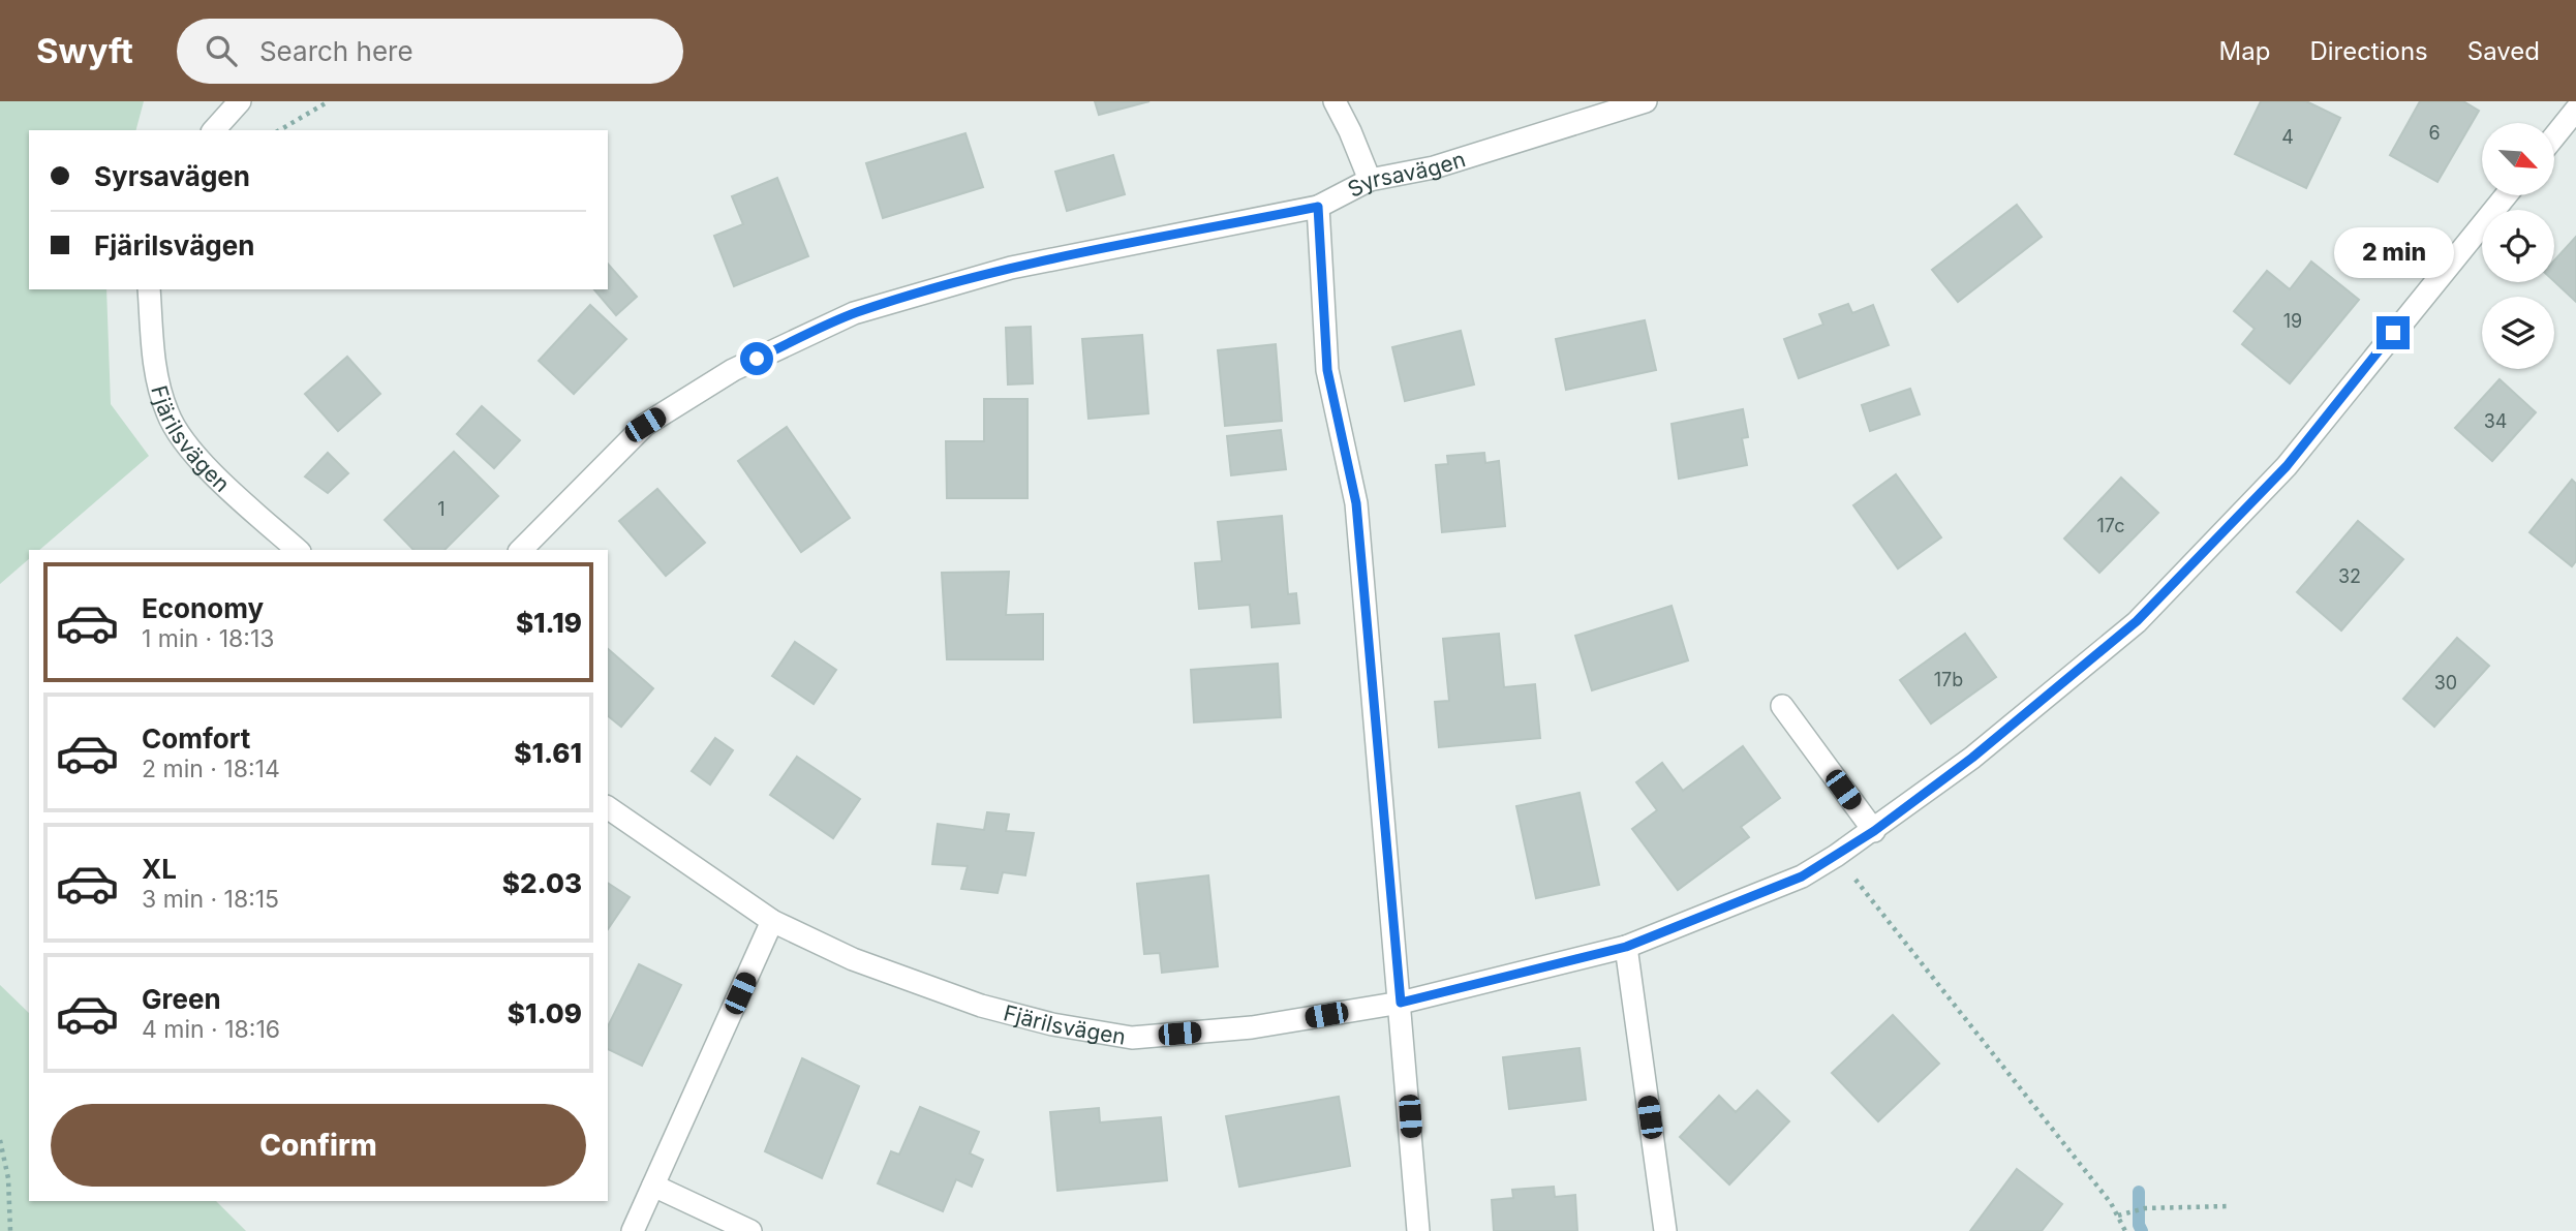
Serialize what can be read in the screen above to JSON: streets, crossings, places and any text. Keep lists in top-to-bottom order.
{
  "streets": {
    "street": ["Syrsavägen", "Fjärilsvägen"]
  },
  "house_numbers": [
    "6",
    "4",
    "19",
    "34",
    "1",
    "17c",
    "32",
    "17b",
    "30"
  ],
  "north": "bottom right",
  "page": {
    "header": "Swyft",
    "search": "Search here",
    "nav": ["Map", "Directions", "Saved"],
    "banner": ["Syrsavägen", "Fjärilsvägen"],
    "bubble": "2 min",
    "list": [
      {
        "name": "Economy",
        "note": "1 min · 18:13",
        "value": "$1.19"
      },
      {
        "name": "Comfort",
        "note": "2 min · 18:14",
        "value": "$1.61"
      },
      {
        "name": "XL",
        "note": "3 min · 18:15",
        "value": "$2.03"
      },
      {
        "name": "Green",
        "note": "4 min · 18:16",
        "value": "$1.09"
      }
    ],
    "buttons": "Confirm"
  }
}
